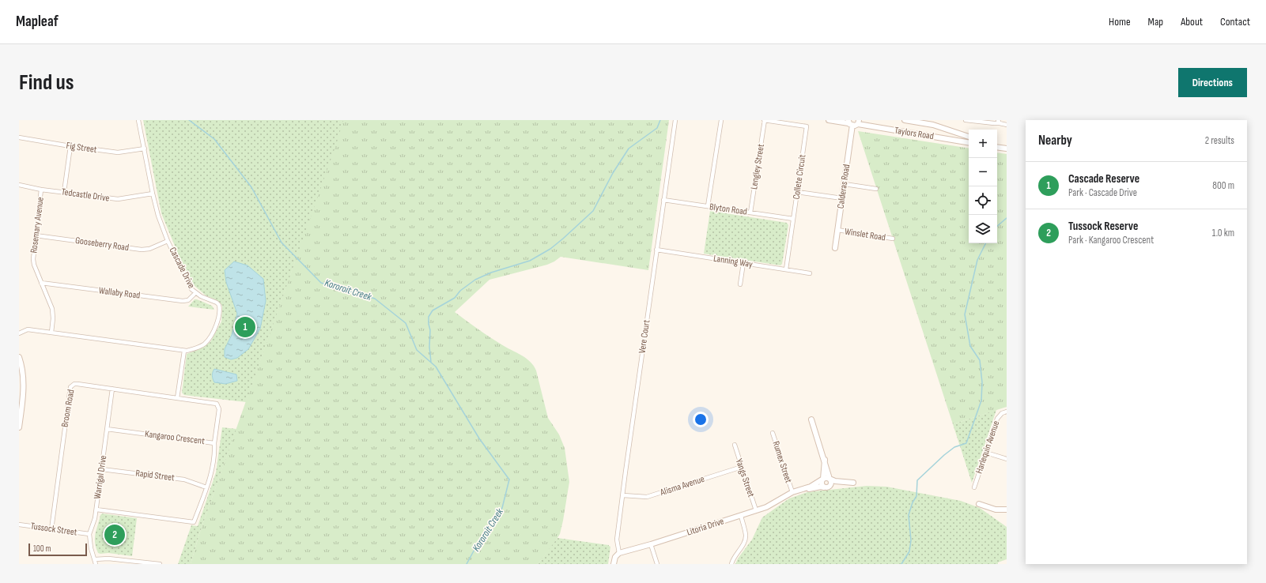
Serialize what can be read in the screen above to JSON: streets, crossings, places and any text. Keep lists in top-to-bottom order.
{
  "streets": {
    "street": [
      "Taylors Road",
      "Fig Street",
      "Lengley Street",
      "Collete Circuit",
      "Calderas Road",
      "Tedcastle Drive",
      "Blyton Road",
      "Rosemary Avenue",
      "Winslet Road",
      "Gooseberry Road",
      "Lanning Way",
      "Cascade Drive",
      "Wallaby Road",
      "Vere Court",
      "Broom Road",
      "Kangaroo Crescent",
      "Harlequin Avenue",
      "Rumex Street",
      "Rapid Street",
      "Warrigal Drive",
      "Yangs Street",
      "Alisma Avenue",
      "Litoria Drive",
      "Tussock Street"
    ]
  },
  "crossings": [
    ["Taylors Road", "Calderas Road"],
    ["Fig Street", "Cascade Drive"],
    ["Lengley Street", "Collete Circuit"],
    ["Lengley Street", "Blyton Road"],
    ["Collete Circuit", "Blyton Road"],
    ["Collete Circuit", "Lanning Way"],
    ["Calderas Road", "Winslet Road"],
    ["Tedcastle Drive", "Rosemary Avenue"],
    ["Tedcastle Drive", "Cascade Drive"],
    ["Blyton Road", "Vere Court"],
    ["Rosemary Avenue", "Gooseberry Road"],
    ["Rosemary Avenue", "Cascade Drive"],
    ["Rosemary Avenue", "Wallaby Road"],
    ["Gooseberry Road", "Cascade Drive"],
    ["Lanning Way", "Vere Court"],
    ["Cascade Drive", "Wallaby Road"],
    ["Vere Court", "Alisma Avenue"],
    ["Vere Court", "Litoria Drive"],
    ["Broom Road", "Kangaroo Crescent"],
    ["Broom Road", "Warrigal Drive"],
    ["Broom Road", "Tussock Street"],
    ["Kangaroo Crescent", "Rapid Street"],
    ["Kangaroo Crescent", "Warrigal Drive"],
    ["Rumex Street", "Litoria Drive"],
    ["Rapid Street", "Warrigal Drive"],
    ["Warrigal Drive", "Tussock Street"],
    ["Yangs Street", "Alisma Avenue"],
    ["Yangs Street", "Litoria Drive"]
  ],
  "water": ["Kororoit Creek"],
  "scale_bar": "100 m",
  "page": {
    "header": "Mapleaf",
    "nav": [
      "Home",
      "Map",
      "About",
      "Contact"
    ],
    "buttons": "Directions",
    "title": "Find us",
    "heading": ["Nearby", "2 results"],
    "map_buttons": ["+", "−"],
    "list": [
      {
        "mark": "1",
        "name": "Cascade Reserve",
        "note": "Park · Cascade Drive",
        "value": "800 m"
      },
      {
        "mark": "2",
        "name": "Tussock Reserve",
        "note": "Park · Kangaroo Crescent",
        "value": "1.0 km"
      }
    ],
    "pins": ["1", "2"],
    "scale": "100 m"
  }
}
